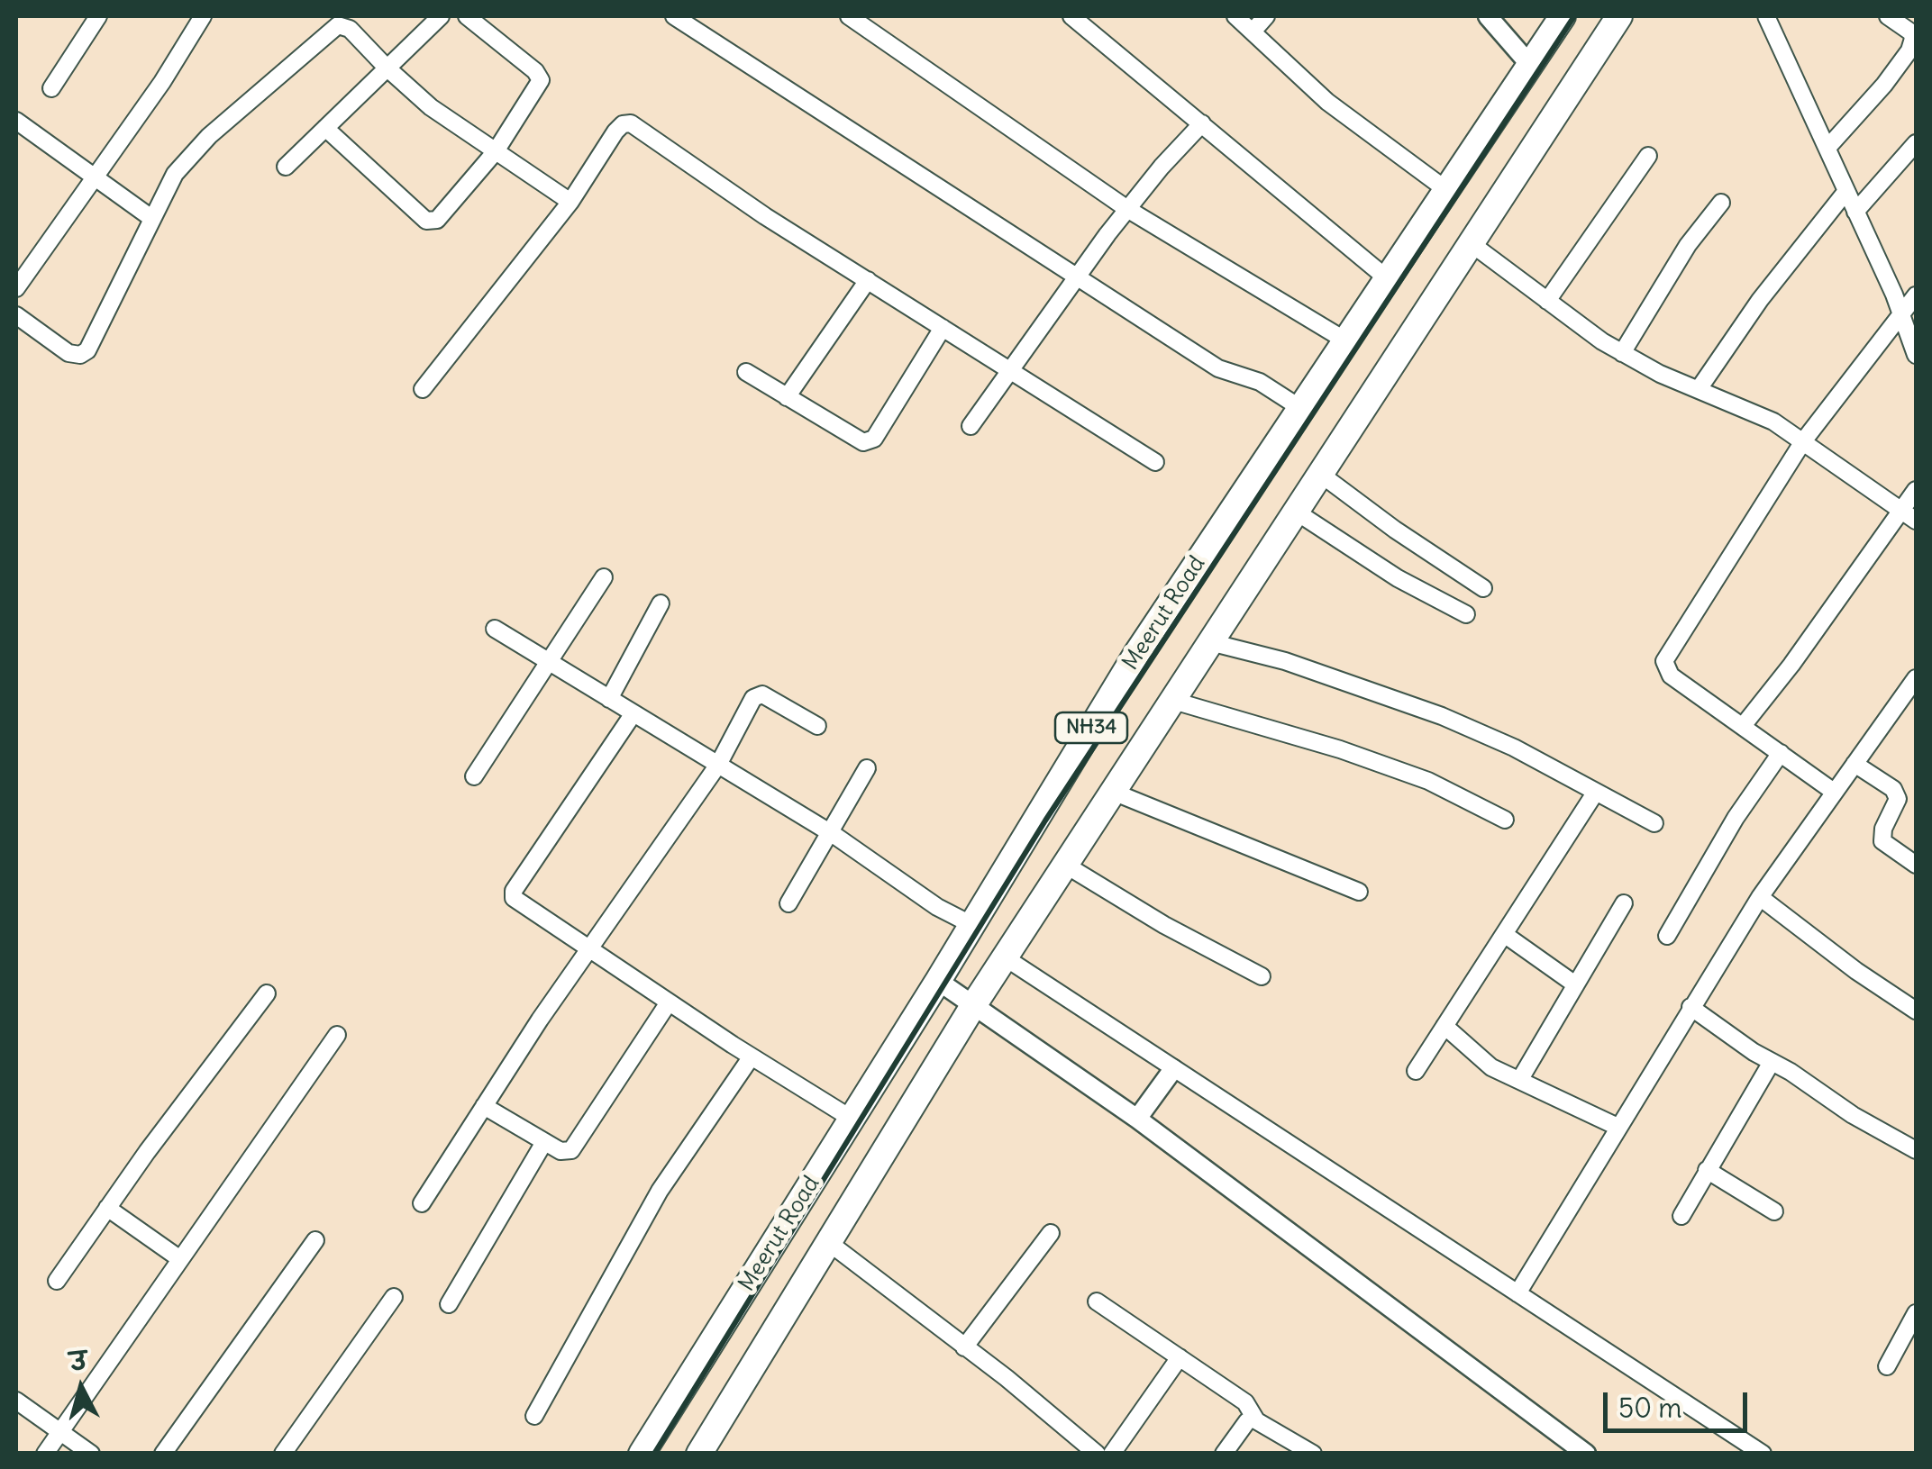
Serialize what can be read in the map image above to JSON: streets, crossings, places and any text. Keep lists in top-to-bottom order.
{
  "streets": {
    "highway": ["Meerut Road", "NH34"]
  },
  "scale_bar": "50 m",
  "north": "top"
}
